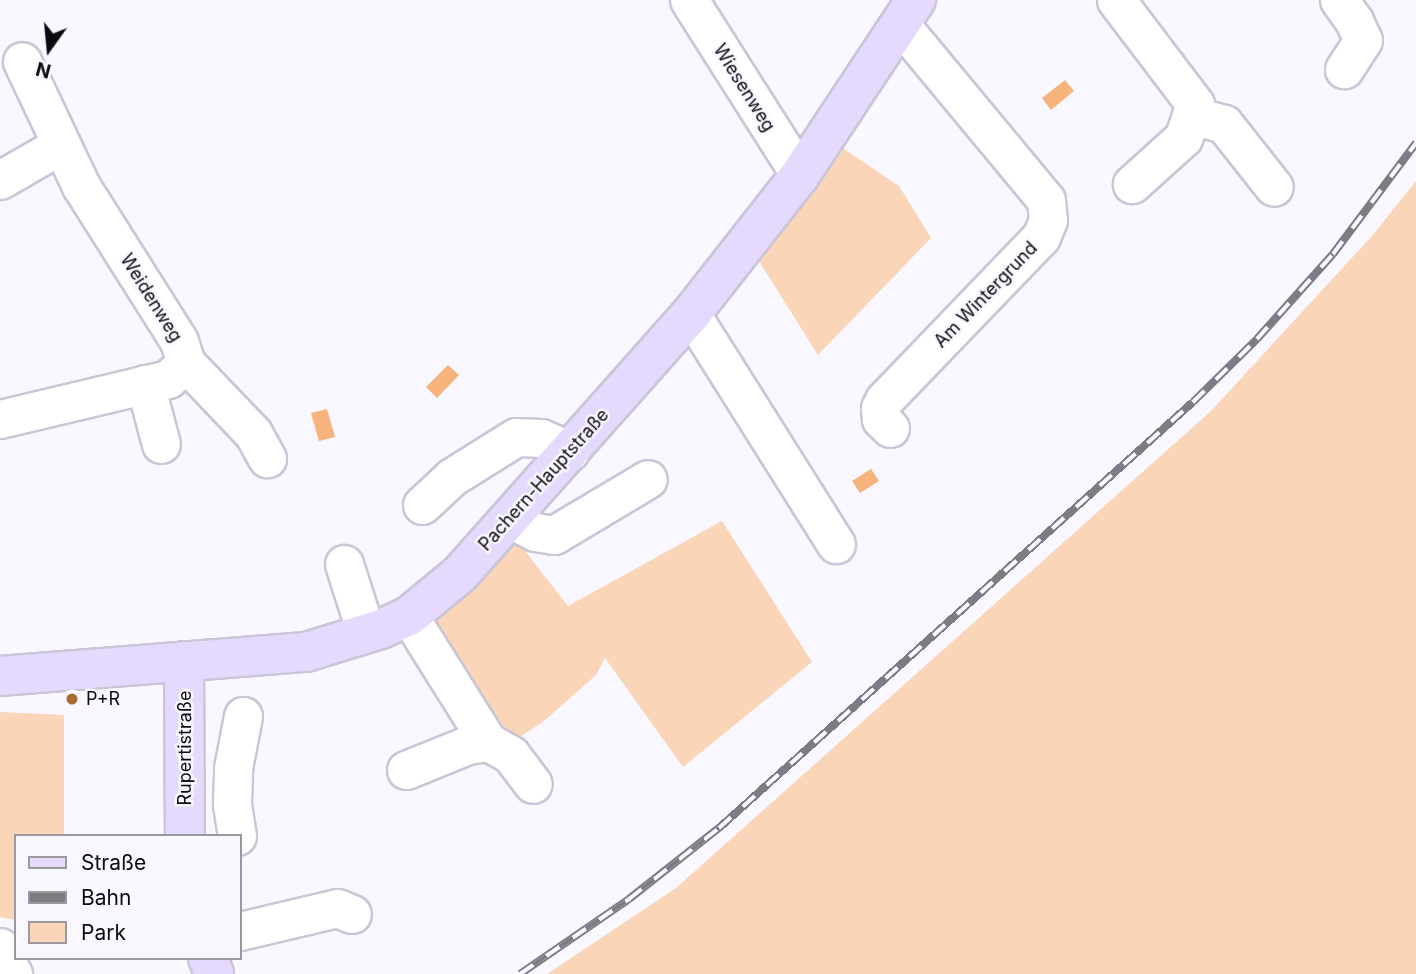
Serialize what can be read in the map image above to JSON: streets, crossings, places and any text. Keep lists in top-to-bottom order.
{
  "streets": {
    "main road": ["Pachern-Hauptstraße", "Rupertistraße"],
    "street": ["Wiesenweg", "Am Wintergrund", "Weidenweg"]
  },
  "crossings": [
    ["Wiesenweg", "Pachern-Hauptstraße"],
    ["Am Wintergrund", "Pachern-Hauptstraße"],
    ["Pachern-Hauptstraße", "Rupertistraße"]
  ],
  "places": ["P+R"],
  "legend": ["Straße", "Bahn", "Park"],
  "north": "bottom"
}
